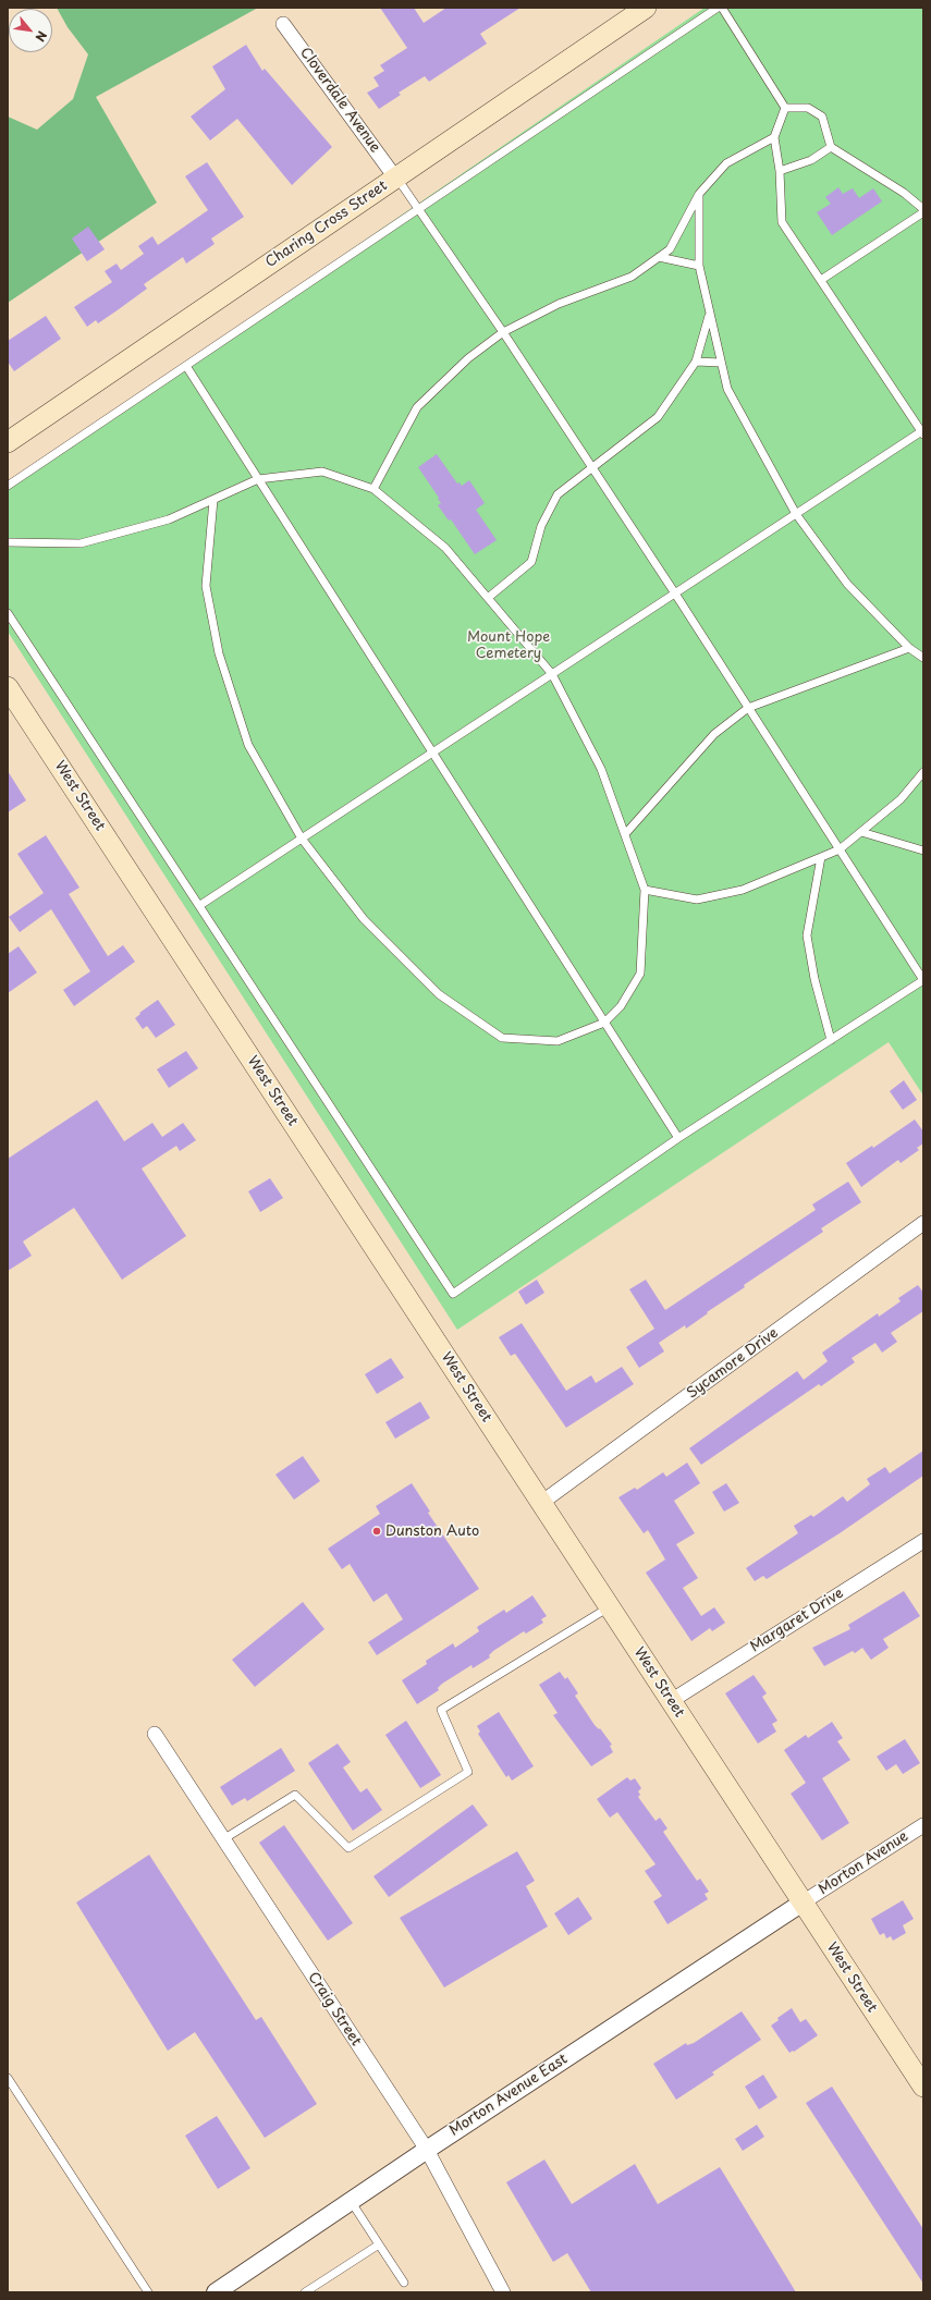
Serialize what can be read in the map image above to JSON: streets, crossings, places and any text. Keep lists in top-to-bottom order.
{
  "streets": {
    "main road": ["Charing Cross Street", "West Street"],
    "street": [
      "Cloverdale Avenue",
      "Sycamore Drive",
      "Margaret Drive",
      "Morton Avenue",
      "Craig Street",
      "Morton Avenue East"
    ]
  },
  "crossings": [
    ["Cloverdale Avenue", "Charing Cross Street"],
    ["West Street", "Sycamore Drive"],
    ["West Street", "Margaret Drive"],
    ["West Street", "Morton Avenue"],
    ["West Street", "Morton Avenue East"],
    ["Morton Avenue", "Morton Avenue East"],
    ["Craig Street", "Morton Avenue East"]
  ],
  "parks": ["Mount Hope Cemetery"],
  "places": ["Dunston Auto"],
  "north": "bottom right"
}
